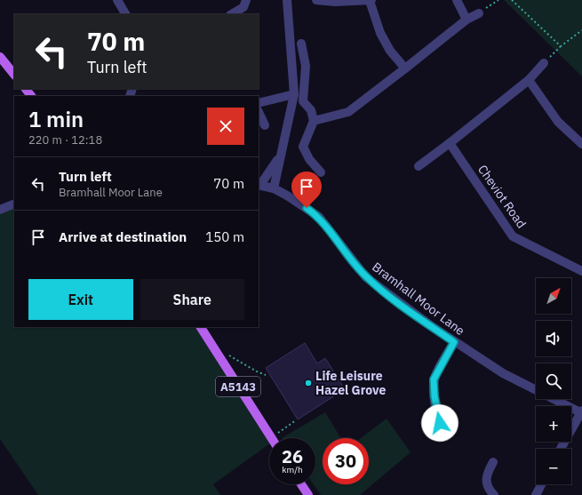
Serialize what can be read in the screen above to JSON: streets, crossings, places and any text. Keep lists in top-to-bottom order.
{
  "streets": {
    "main road": ["A5143"],
    "street": ["Cheviot Road", "Bramhall Moor Lane"]
  },
  "places": ["Life Leisure Hazel Grove"],
  "north": "top right",
  "page": {
    "turn": ["70 m", "Turn left"],
    "heading": ["1 min", "220 m · 12:18"],
    "list": [
      {
        "name": "Turn left",
        "note": "Bramhall Moor Lane",
        "value": "70 m"
      },
      {
        "name": "Arrive at destination",
        "value": "150 m"
      }
    ],
    "buttons": ["Exit", "Share"],
    "map_buttons": ["+", "−"],
    "speed": "26 km/h",
    "limit": "30"
  }
}
